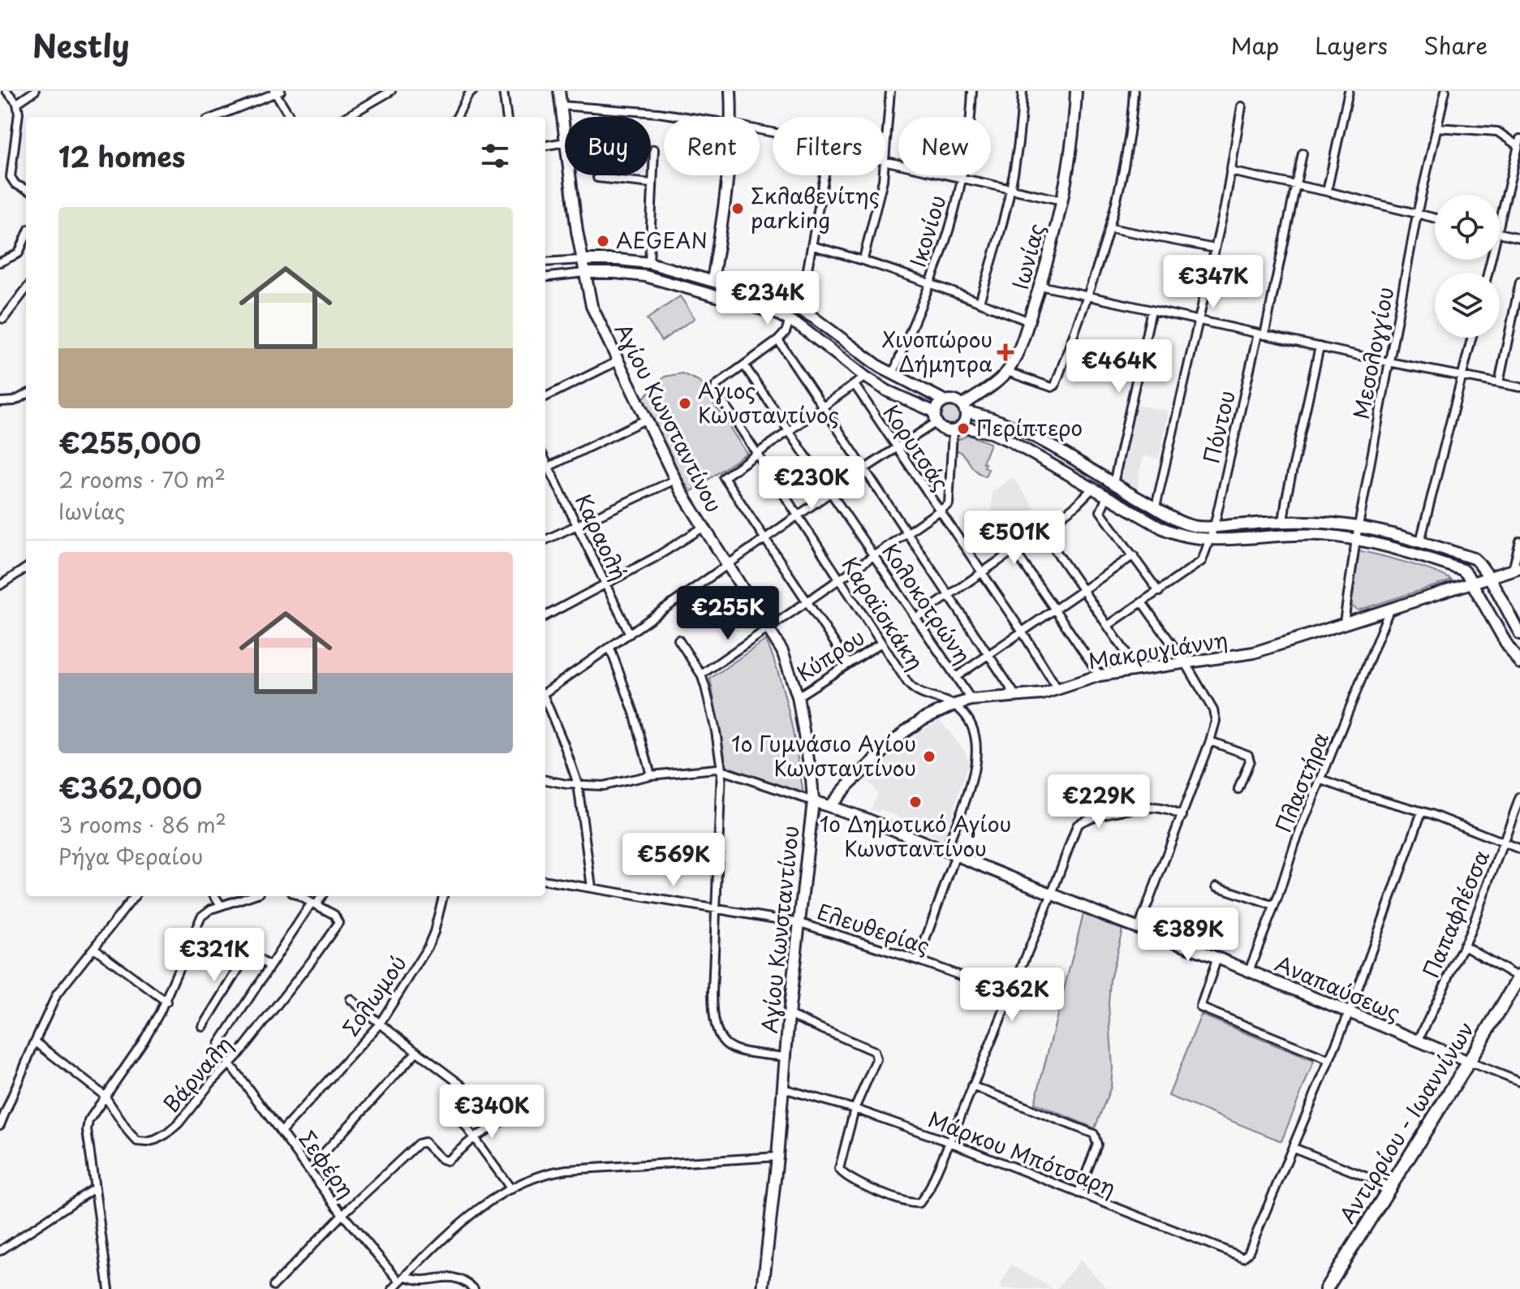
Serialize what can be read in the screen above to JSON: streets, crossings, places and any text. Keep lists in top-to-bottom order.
{
  "streets": {
    "main road": [
      "Ιωνίας",
      "Αγίου Κωνσταντίνου",
      "Μακρυγιάννη",
      "Αναπαύσεως",
      "Αντιρρίου - Ιωαννίνων"
    ],
    "street": [
      "Ικονίου",
      "Μεσολογγίου",
      "Πόντου",
      "Κορυτσάς",
      "Καραολή",
      "Κολοκοτρώνη",
      "Καραϊσκάκη",
      "Κύπρου",
      "Πλαστήρα",
      "Παπαφλέσσα",
      "Ελευθερίας",
      "Σολωμού",
      "Βάρναλη",
      "Μάρκου Μπότσαρη",
      "Σεφέρη"
    ]
  },
  "crossings": [
    ["Μεσολογγίου", "Μακρυγιάννη"],
    ["Αγίου Κωνσταντίνου", "Κύπρου"],
    ["Αγίου Κωνσταντίνου", "Ελευθερίας"],
    ["Αγίου Κωνσταντίνου", "Αναπαύσεως"],
    ["Αγίου Κωνσταντίνου", "Μάρκου Μπότσαρη"],
    ["Κορυτσάς", "Μακρυγιάννη"],
    ["Κολοκοτρώνη", "Καραϊσκάκη"],
    ["Κολοκοτρώνη", "Μακρυγιάννη"],
    ["Καραϊσκάκη", "Μακρυγιάννη"],
    ["Καραϊσκάκη", "Κύπρου"],
    ["Μακρυγιάννη", "Πλαστήρα"],
    ["Μακρυγιάννη", "Αναπαύσεως"],
    ["Πλαστήρα", "Αναπαύσεως"],
    ["Παπαφλέσσα", "Αναπαύσεως"],
    ["Αναπαύσεως", "Αντιρρίου - Ιωαννίνων"],
    ["Σολωμού", "Σεφέρη"],
    ["Βάρναλη", "Σεφέρη"]
  ],
  "places": {
    "other": [
      "Σκλαβενίτης parking",
      "AEGEAN",
      "Αγιος Κωνσταντίνος",
      "Περίπτερο",
      "1ο Γυμνάσιο Αγίου Κωνσταντίνου",
      "1ο Δημοτικό Αγίου Κωνσταντίνου"
    ],
    "health": ["Χινοπώρου Δήμητρα"]
  },
  "page": {
    "header": "Nestly",
    "nav": ["Map", "Layers", "Share"],
    "chip": [
      "Buy",
      "Rent",
      "Filters",
      "New"
    ],
    "heading": "12 homes",
    "list": [
      {
        "name": "€255,000",
        "note": "2 rooms · 70 m² · Ιωνίας"
      },
      {
        "name": "€362,000",
        "note": "3 rooms · 86 m² · Ρήγα Φεραίου"
      }
    ],
    "price": [
      "€347K",
      "€234K",
      "€464K",
      "€230K",
      "€501K",
      "€255K",
      "€229K",
      "€569K",
      "€389K",
      "€321K",
      "€362K",
      "€340K"
    ]
  }
}
